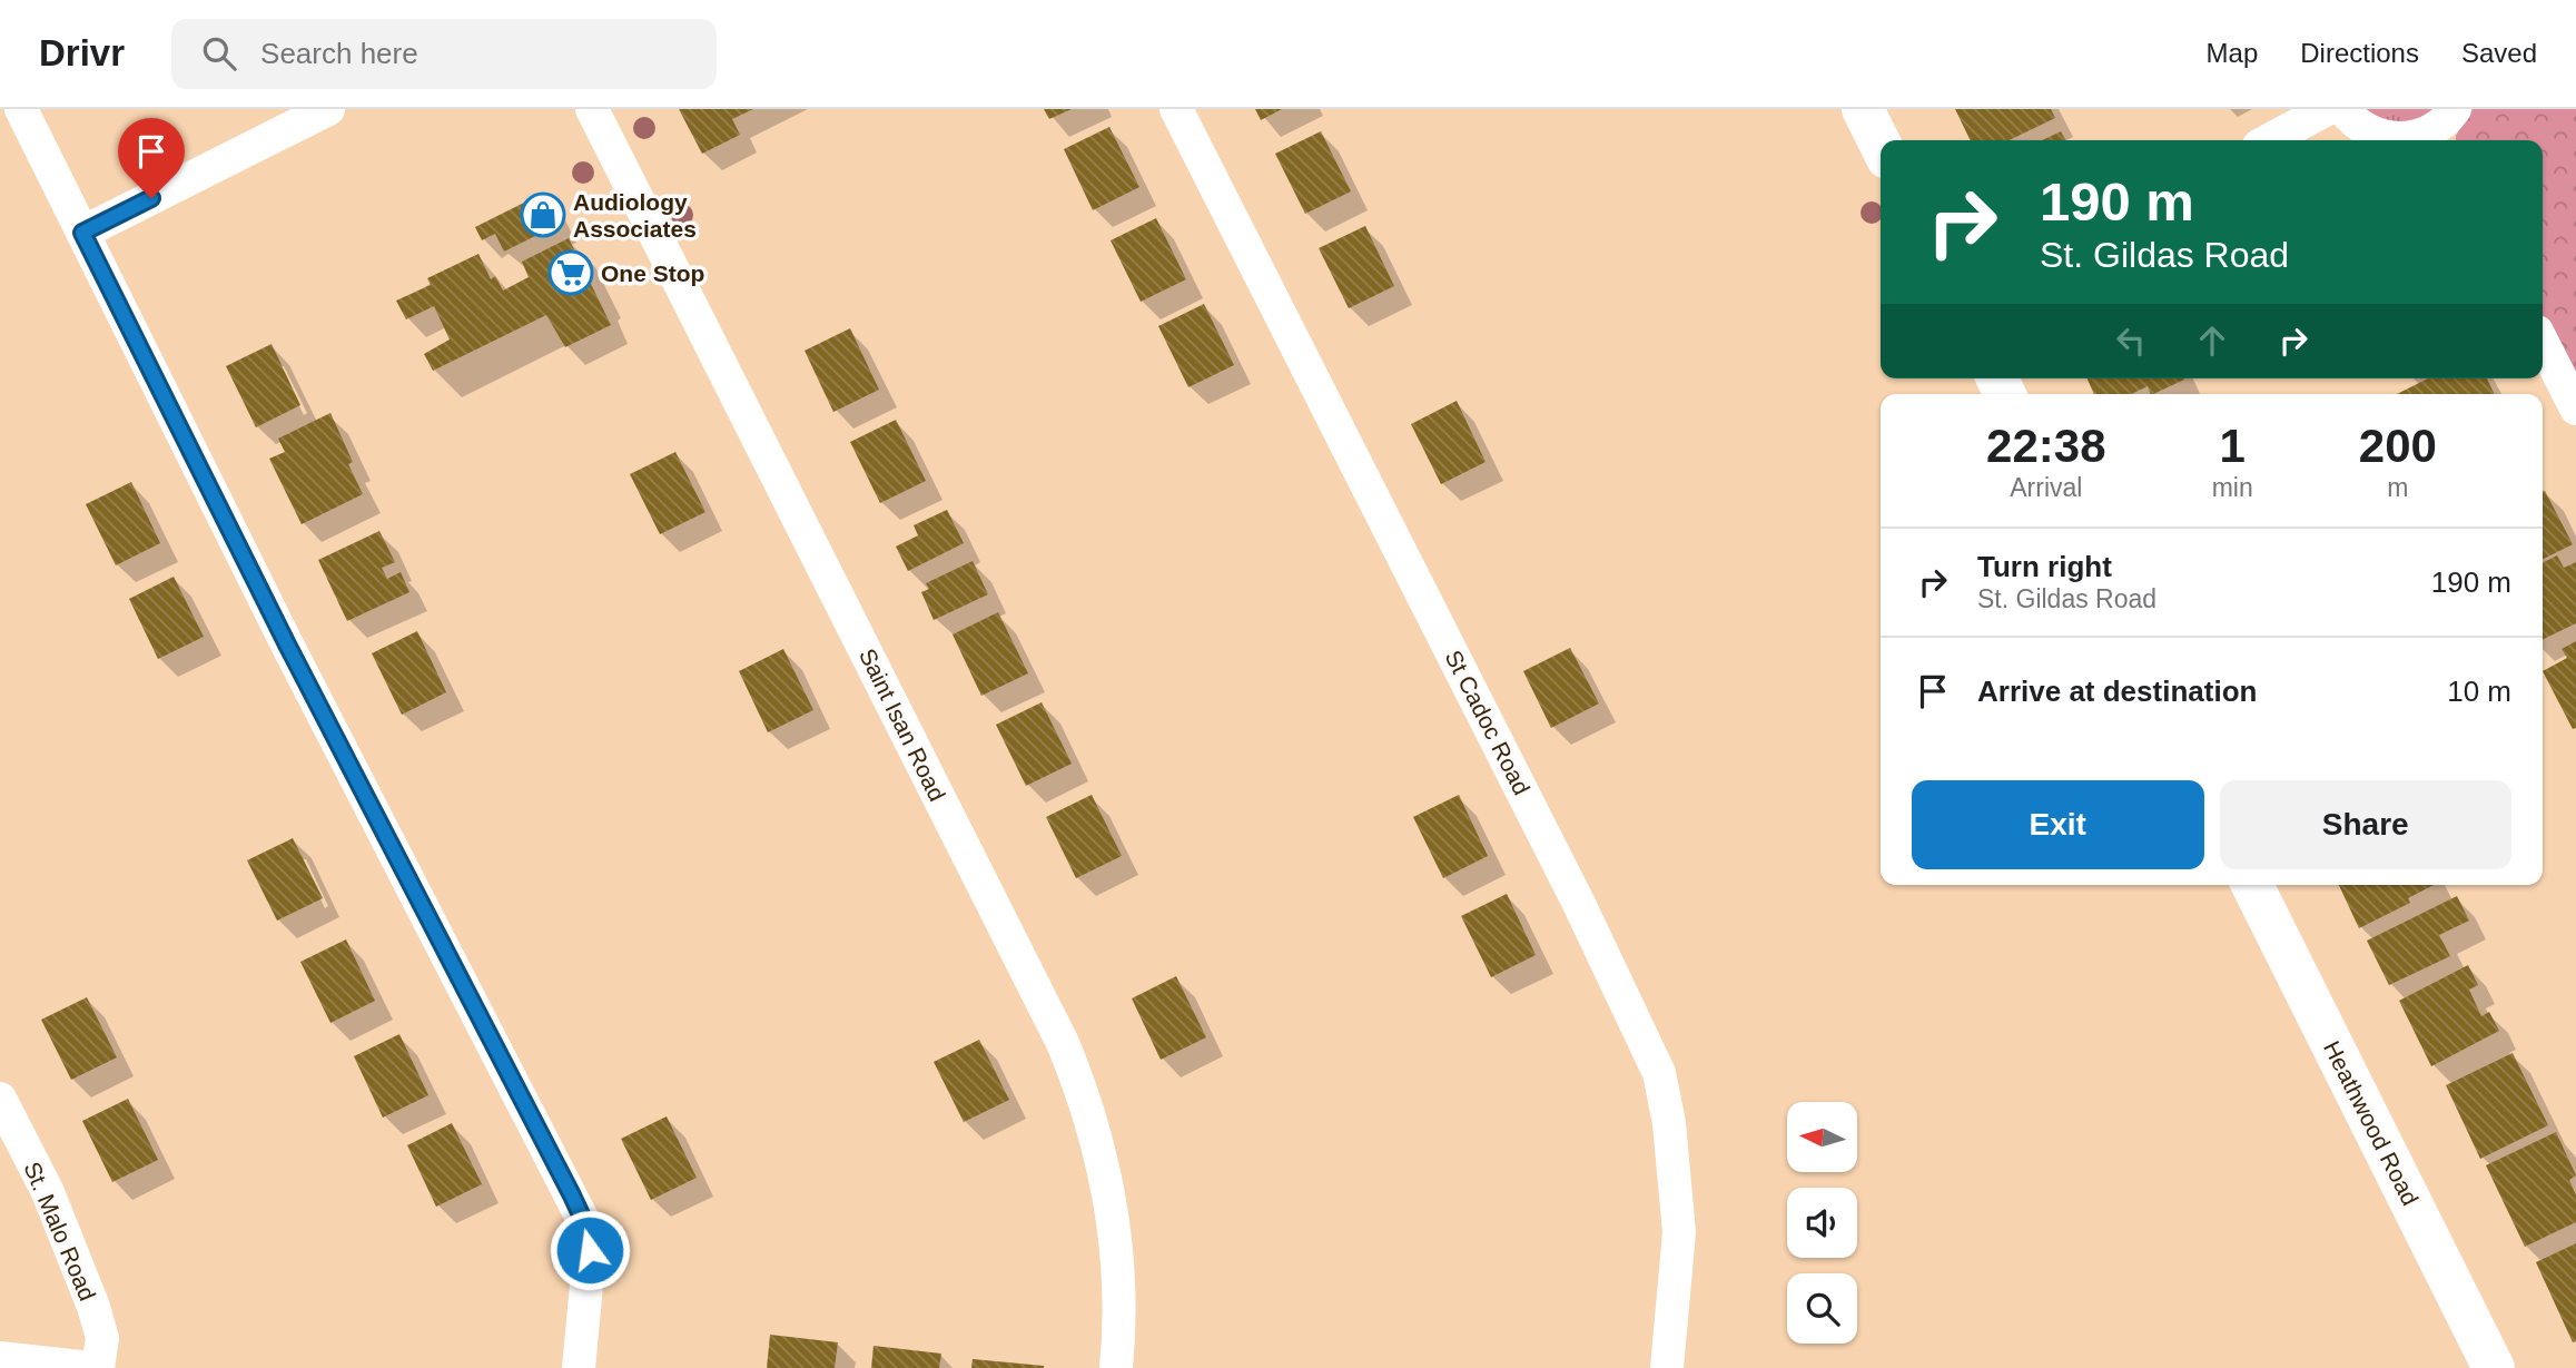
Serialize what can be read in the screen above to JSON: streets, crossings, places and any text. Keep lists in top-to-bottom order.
{
  "streets": {
    "street": [
      "St Cadoc Road",
      "Saint Isan Road",
      "Heathwood Road",
      "St. Malo Road"
    ]
  },
  "places": {
    "shop": ["Audiology Associates"],
    "supermarket": ["One Stop"]
  },
  "north": "left",
  "page": {
    "header": "Drivr",
    "search": "Search here",
    "nav": ["Map", "Directions", "Saved"],
    "turn": ["190 m", "St. Gildas Road"],
    "eta": [
      "22:38",
      "Arrival",
      "1",
      "min",
      "200",
      "m"
    ],
    "list": [
      {
        "name": "Turn right",
        "note": "St. Gildas Road",
        "value": "190 m"
      },
      {
        "name": "Arrive at destination",
        "value": "10 m"
      }
    ],
    "buttons": ["Exit", "Share"]
  }
}
